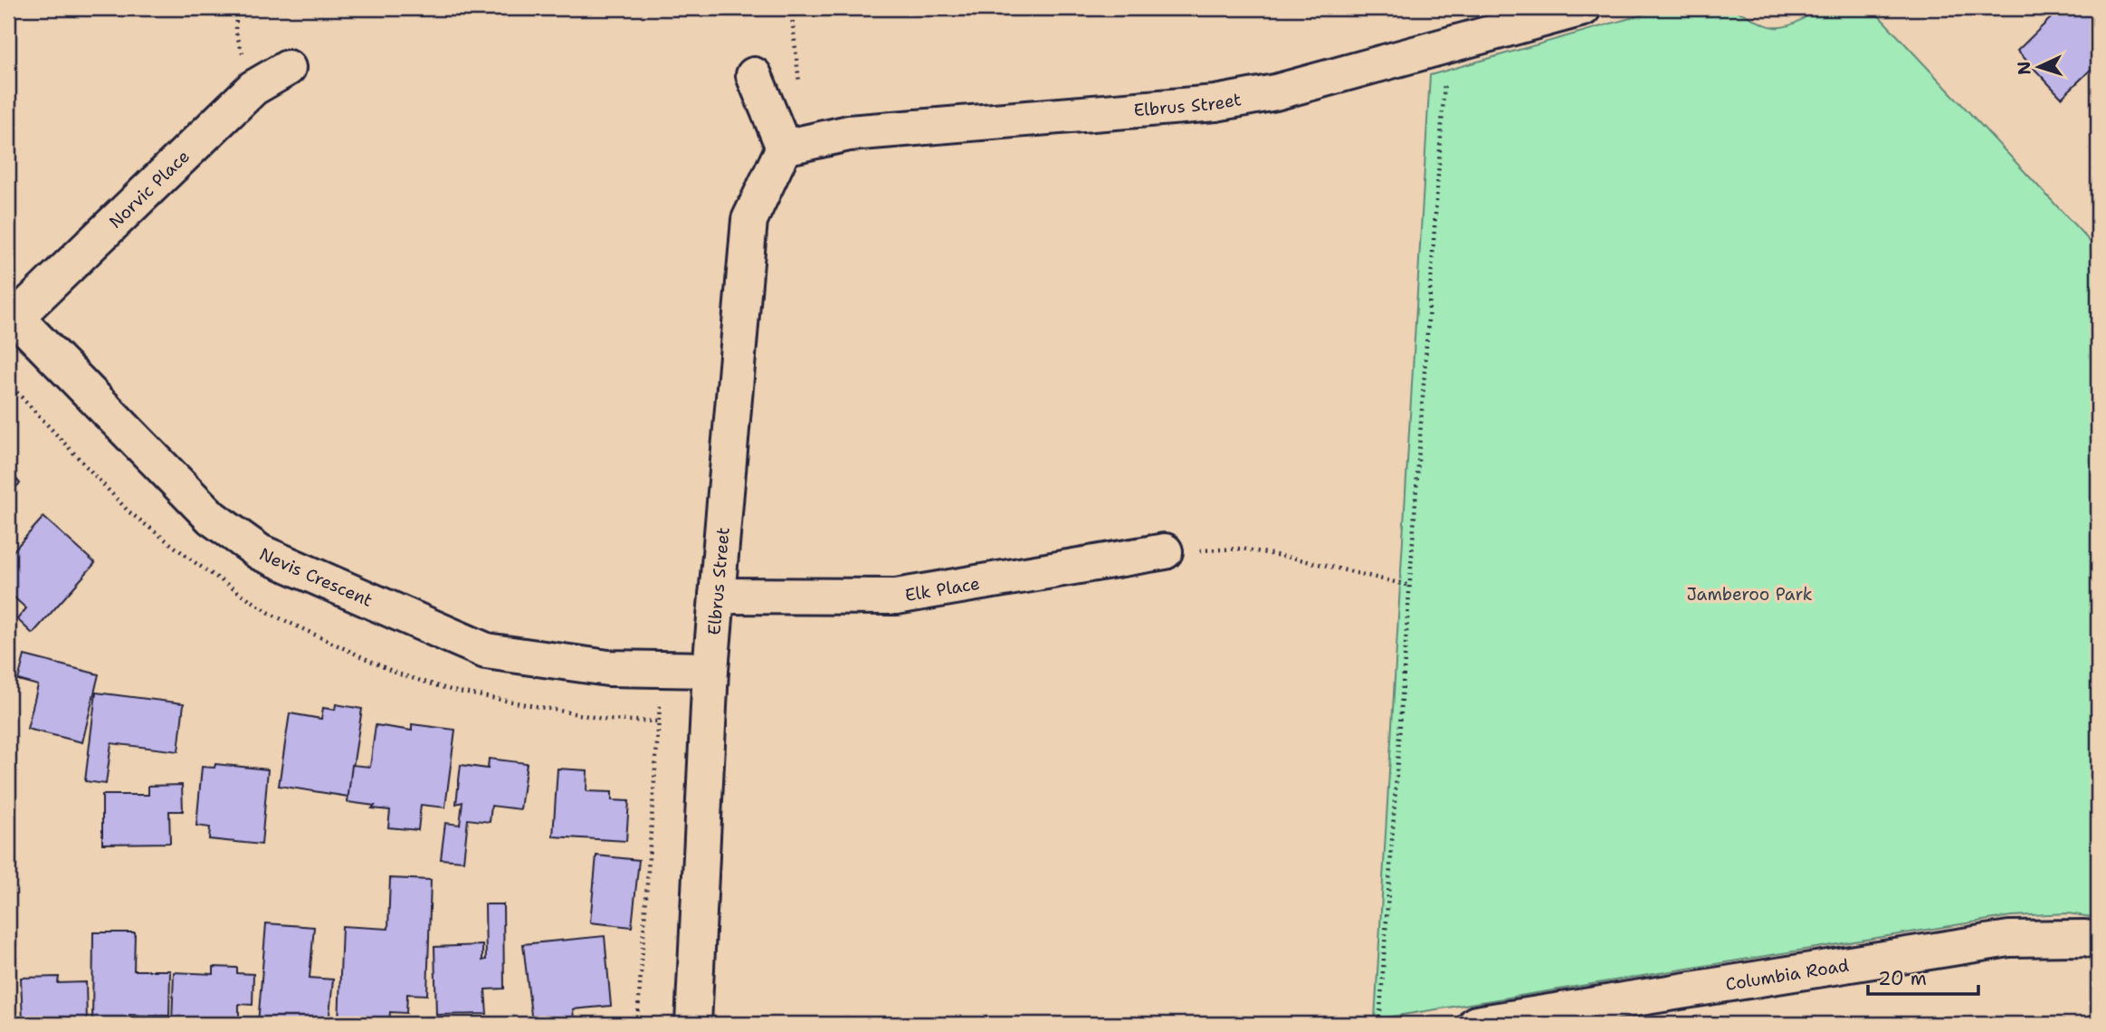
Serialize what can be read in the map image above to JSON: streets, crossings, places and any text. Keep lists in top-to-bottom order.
{
  "streets": {
    "street": [
      "Elbrus Street",
      "Norvic Place",
      "Nevis Crescent",
      "Elk Place",
      "Columbia Road"
    ]
  },
  "crossings": [
    ["Elbrus Street", "Nevis Crescent"],
    ["Elbrus Street", "Elk Place"],
    ["Norvic Place", "Nevis Crescent"]
  ],
  "parks": ["Jamberoo Park"],
  "scale_bar": "20 m",
  "north": "left"
}
